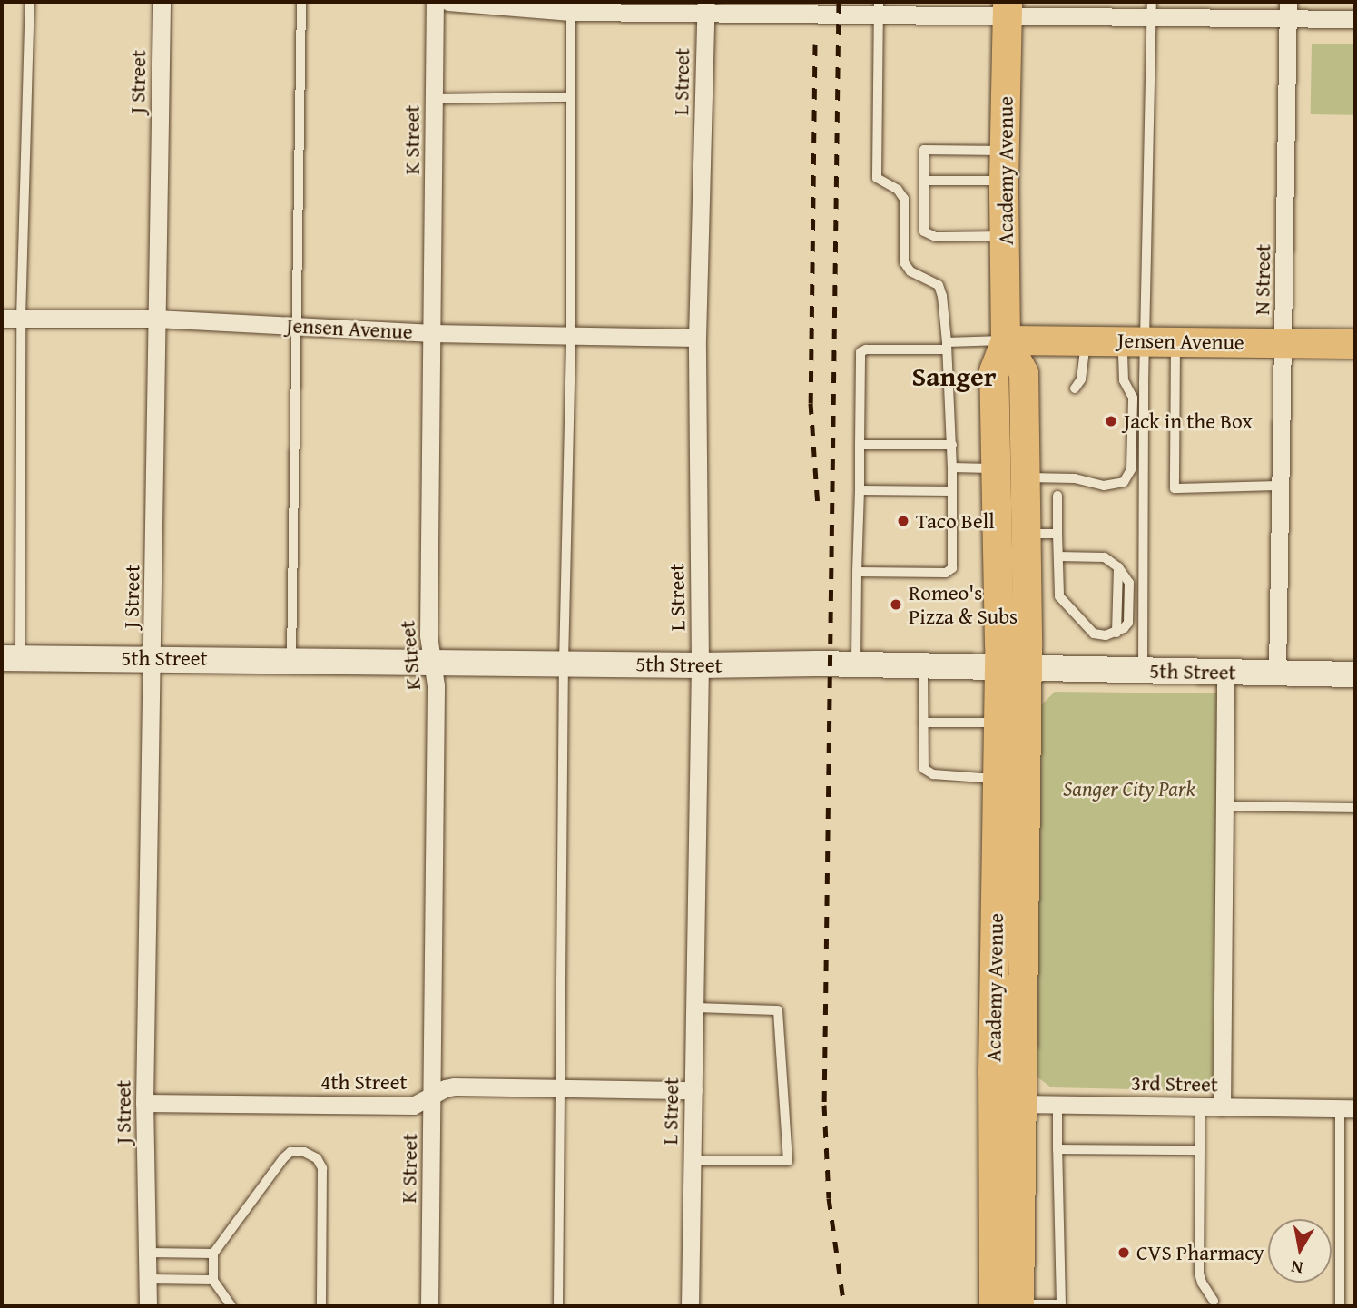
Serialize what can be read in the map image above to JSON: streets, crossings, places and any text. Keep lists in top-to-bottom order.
{
  "streets": {
    "main road": ["Academy Avenue", "Jensen Avenue"],
    "street": [
      "J Street",
      "L Street",
      "K Street",
      "N Street",
      "5th Street",
      "4th Street",
      "3rd Street"
    ]
  },
  "crossings": [
    ["J Street", "Jensen Avenue"],
    ["J Street", "5th Street"],
    ["J Street", "4th Street"],
    ["L Street", "Jensen Avenue"],
    ["L Street", "5th Street"],
    ["L Street", "4th Street"],
    ["K Street", "Jensen Avenue"],
    ["K Street", "5th Street"],
    ["K Street", "4th Street"],
    ["Academy Avenue", "Jensen Avenue"],
    ["Academy Avenue", "5th Street"],
    ["Academy Avenue", "3rd Street"],
    ["N Street", "Jensen Avenue"],
    ["N Street", "5th Street"]
  ],
  "districts": ["Sanger"],
  "parks": ["Sanger City Park"],
  "places": [
    "Jack in the Box",
    "Taco Bell",
    "Romeo's Pizza & Subs",
    "CVS Pharmacy"
  ],
  "north": "bottom"
}
